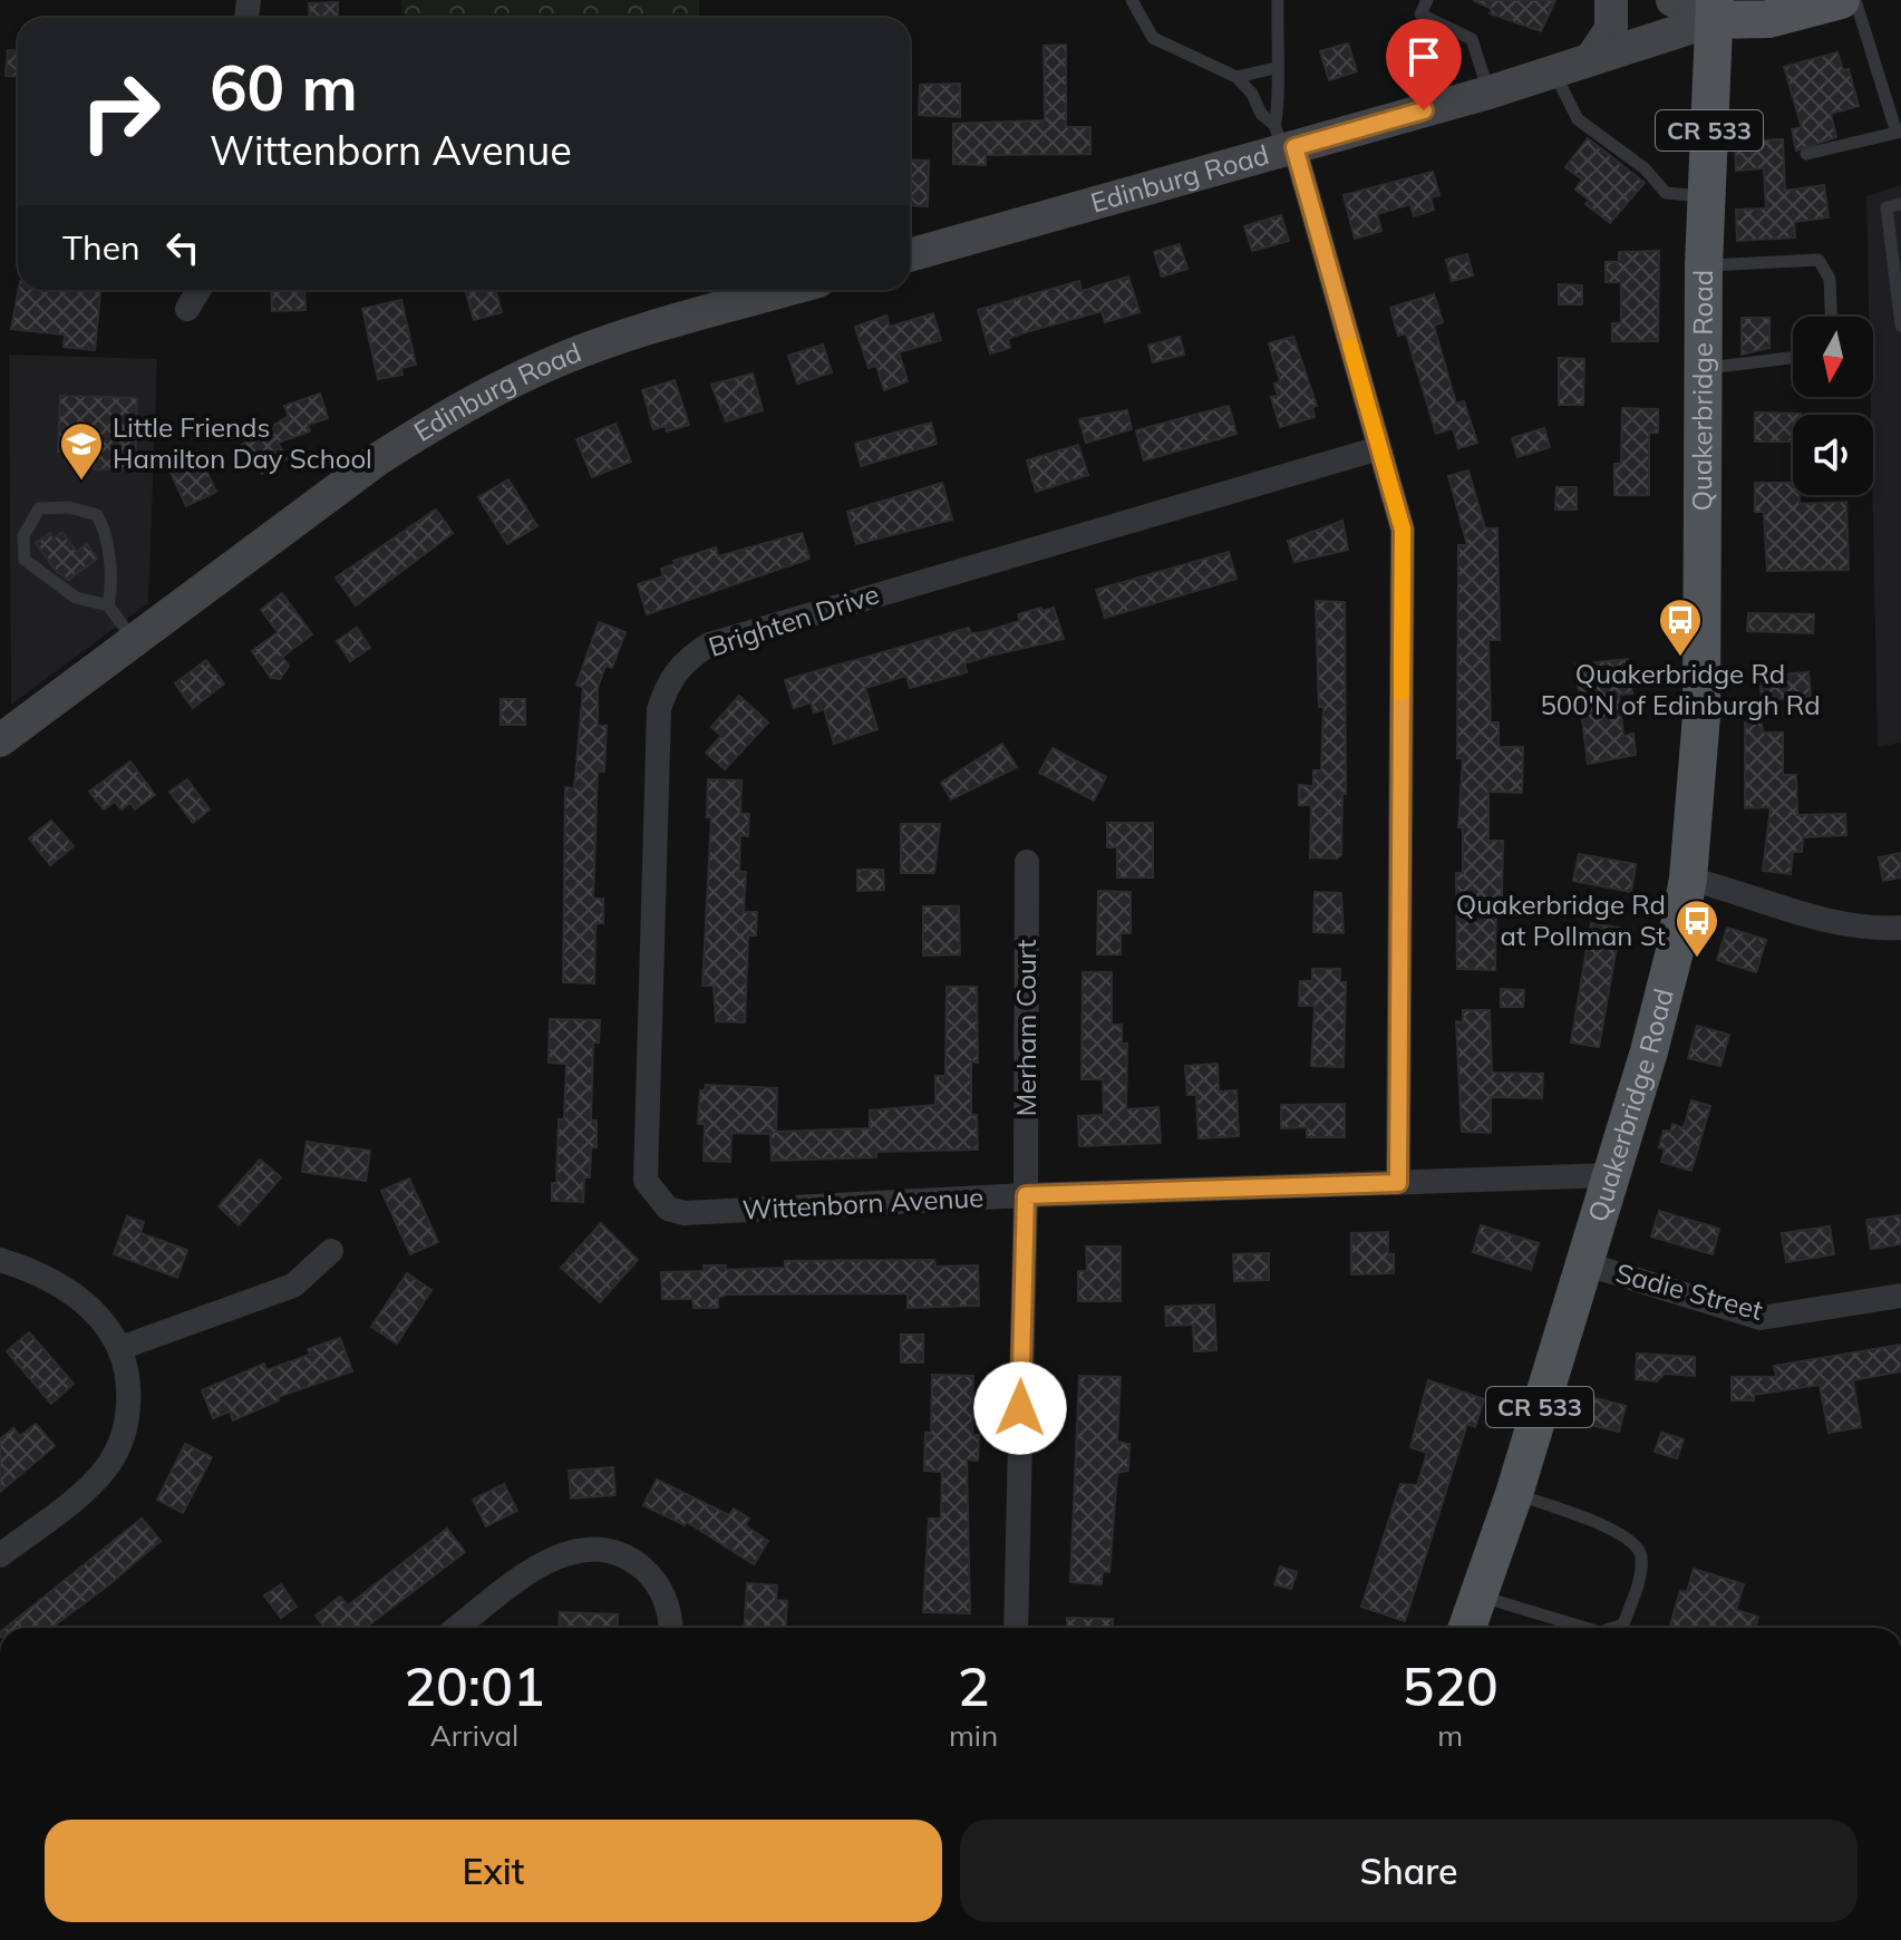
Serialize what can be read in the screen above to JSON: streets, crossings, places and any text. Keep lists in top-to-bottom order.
{
  "streets": {
    "main road": ["CR 533", "Edinburg Road", "Quakerbridge Road"],
    "street": [
      "Brighten Drive",
      "Merham Court",
      "Wittenborn Avenue",
      "Sadie Street"
    ]
  },
  "crossings": [
    ["Edinburg Road", "Quakerbridge Road"],
    ["Quakerbridge Road", "Wittenborn Avenue"],
    ["Quakerbridge Road", "Sadie Street"],
    ["Brighten Drive", "Wittenborn Avenue"],
    ["Merham Court", "Wittenborn Avenue"]
  ],
  "places": {
    "school or university": ["Little Friends Hamilton Day School"],
    "bus stop": ["Quakerbridge Rd 500'N of Edinburgh Rd", "Quakerbridge Rd at Pollman St"]
  },
  "north": "bottom",
  "page": {
    "turn": ["60 m", "Wittenborn Avenue"],
    "then": "Then",
    "eta": [
      "20:01",
      "Arrival",
      "2",
      "min",
      "520",
      "m"
    ],
    "buttons": ["Exit", "Share"]
  }
}
